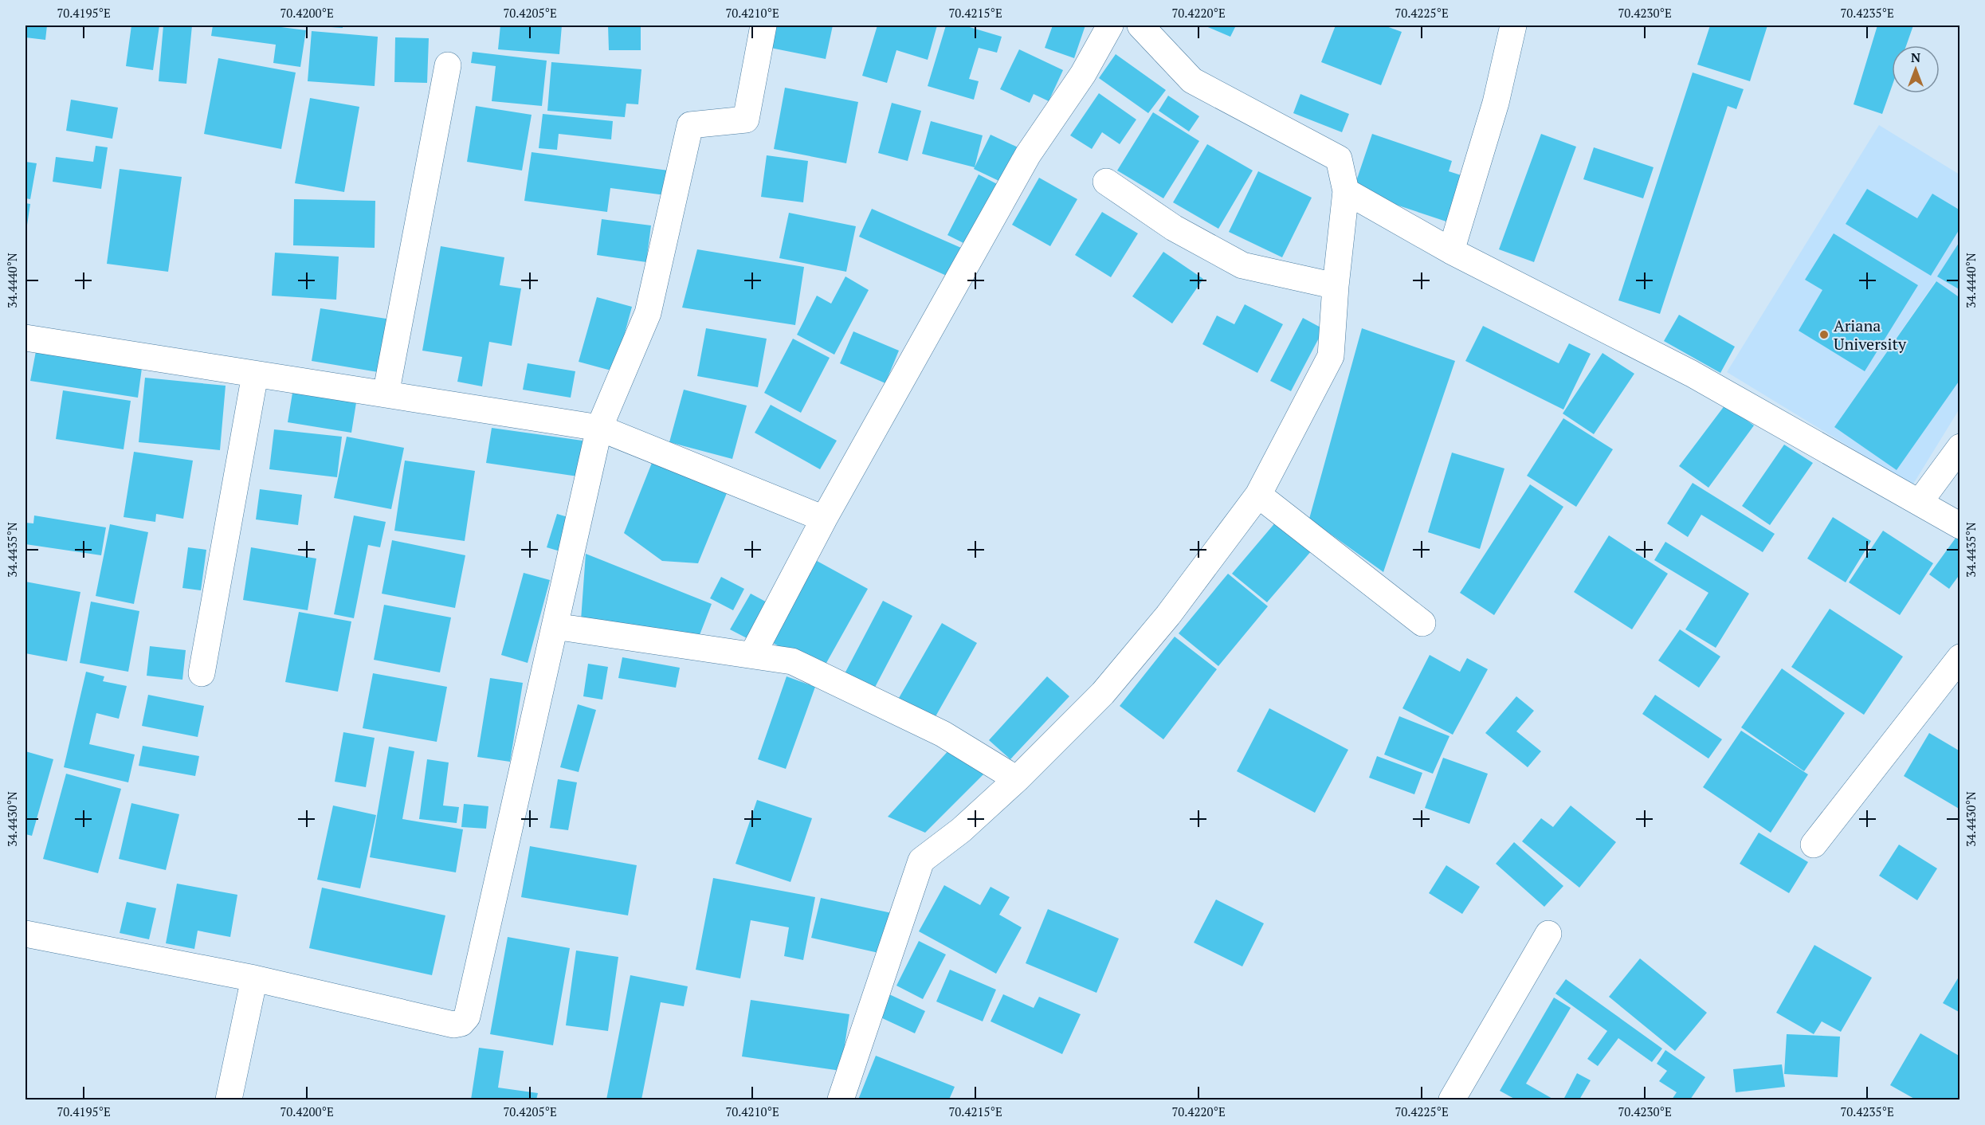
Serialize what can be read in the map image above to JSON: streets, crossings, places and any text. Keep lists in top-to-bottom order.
{
  "places": ["Ariana University"],
  "north": "top",
  "coordinates": [
    "70.4195°E",
    "70.4200°E",
    "70.4205°E",
    "70.4210°E",
    "70.4215°E",
    "70.4220°E",
    "70.4225°E",
    "70.4230°E",
    "70.4235°E",
    "34.4440°N",
    "34.4435°N",
    "34.4430°N"
  ]
}
